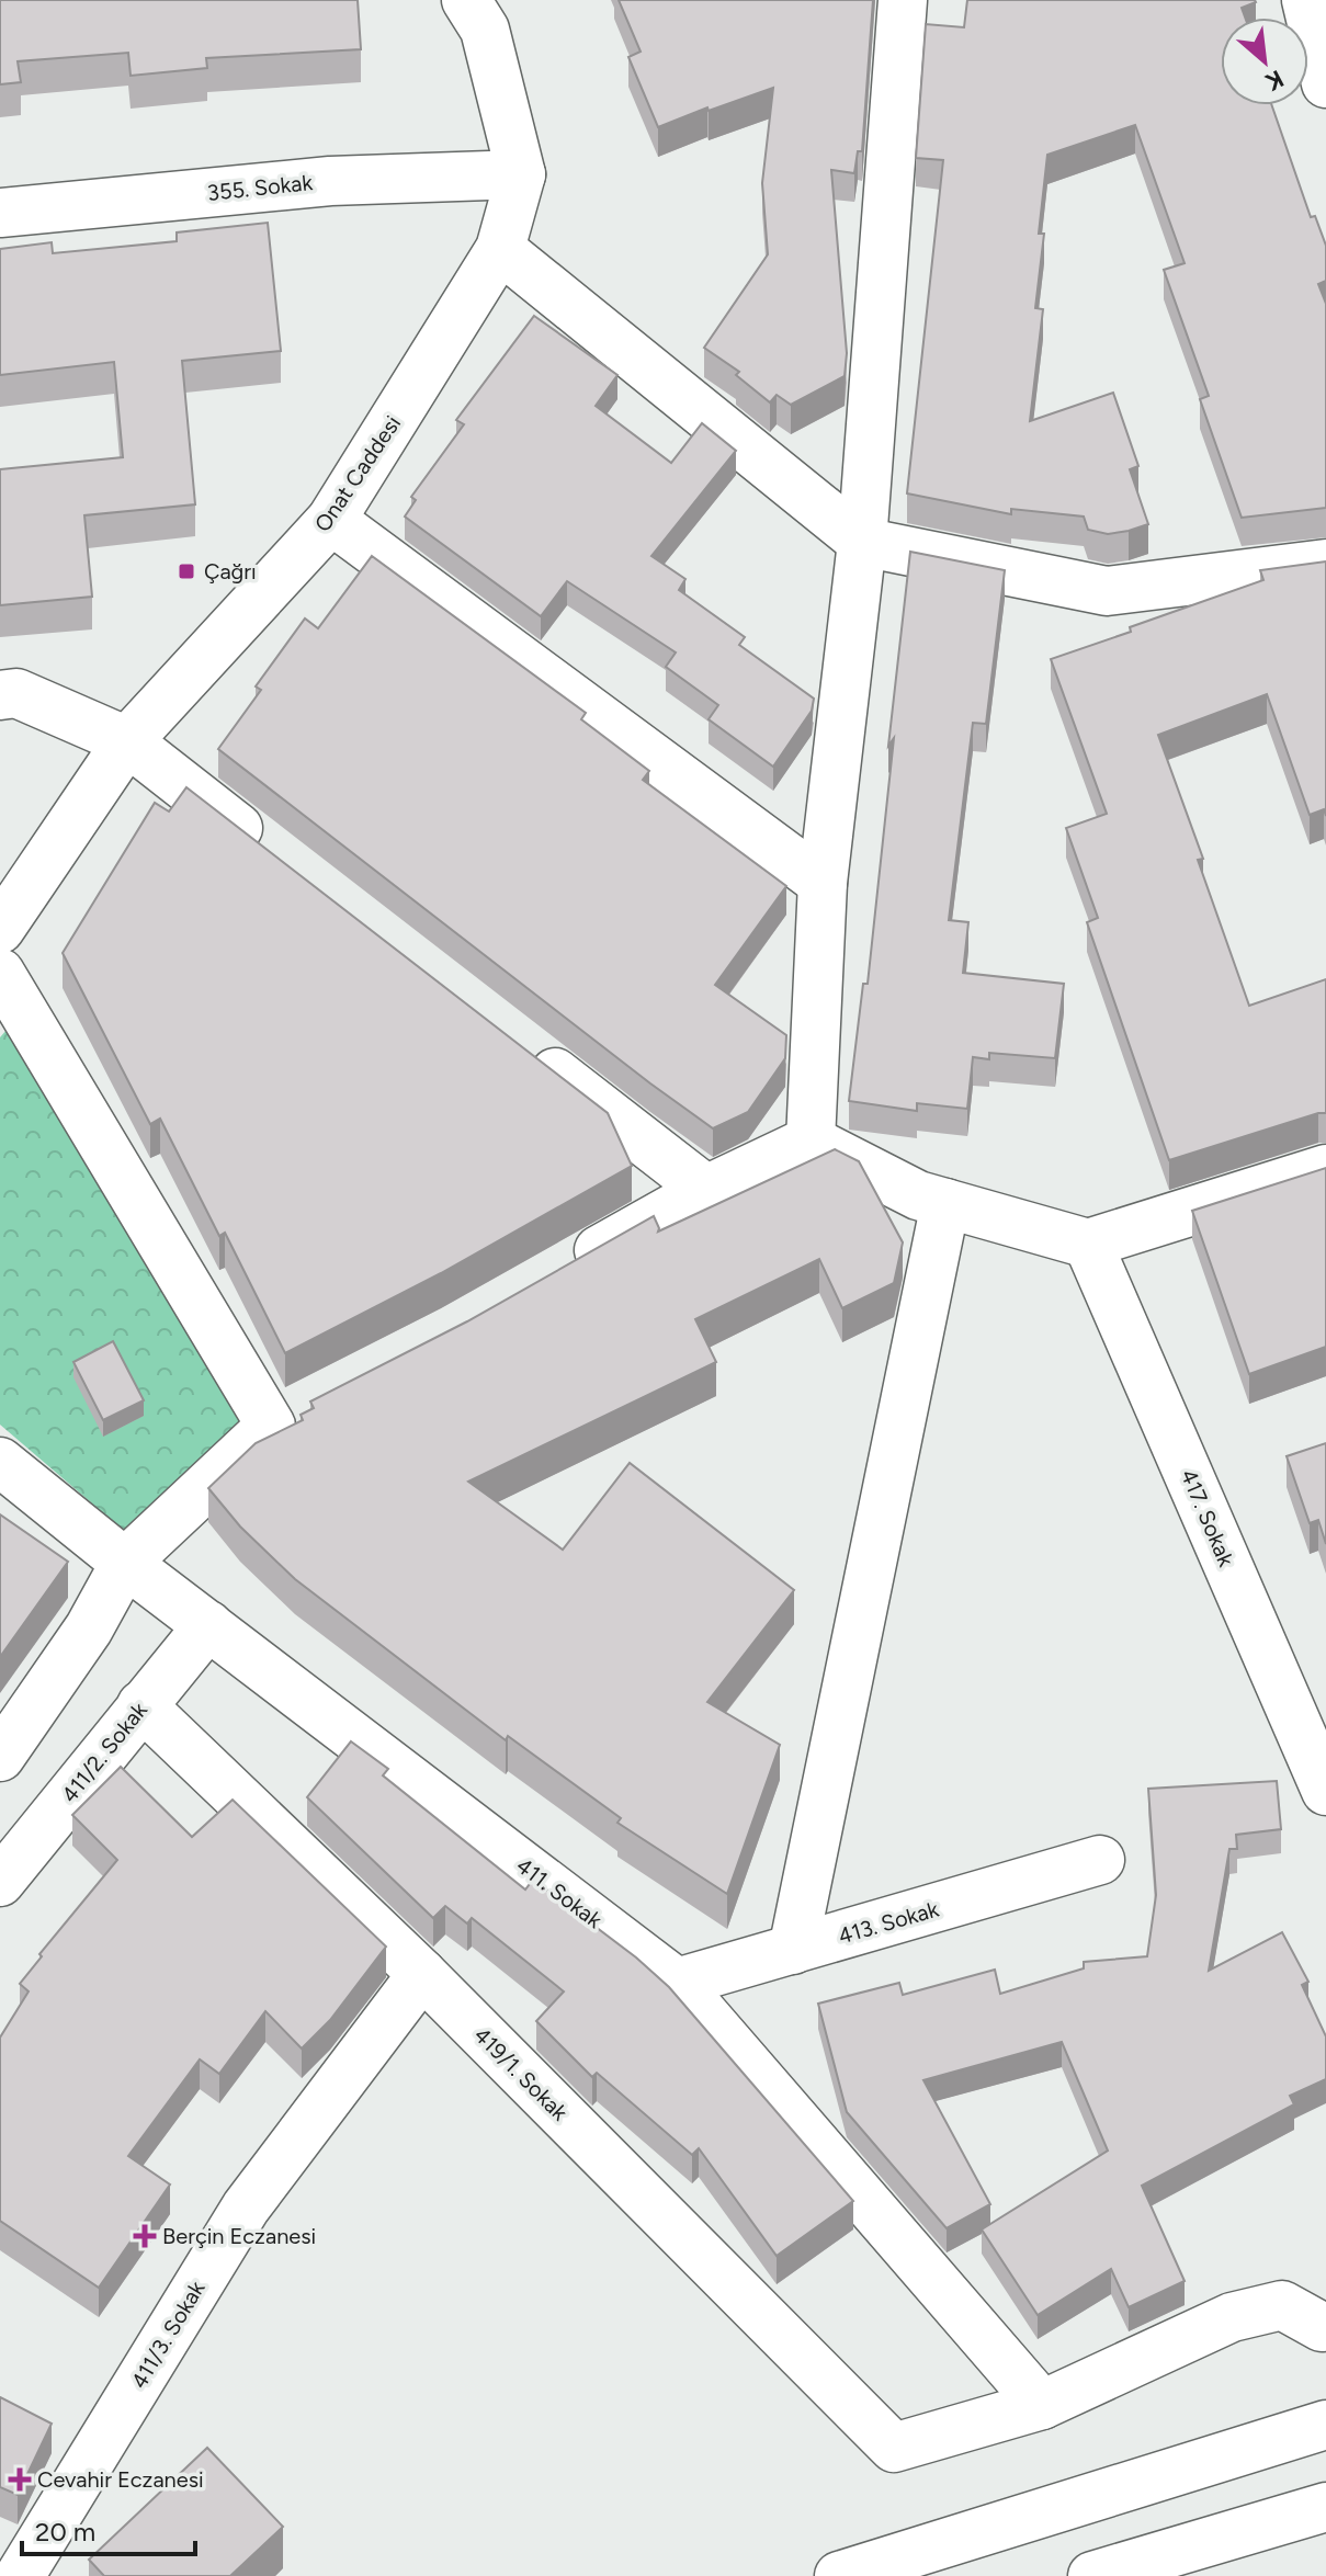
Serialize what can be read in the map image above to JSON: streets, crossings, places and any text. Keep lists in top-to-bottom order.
{
  "streets": {
    "street": [
      "355. Sokak",
      "Onat Caddesi",
      "417. Sokak",
      "411/2. Sokak",
      "411. Sokak",
      "413. Sokak",
      "419/1. Sokak",
      "411/3. Sokak"
    ]
  },
  "crossings": [
    ["355. Sokak", "Onat Caddesi"],
    ["411/2. Sokak", "411. Sokak"],
    ["411/2. Sokak", "419/1. Sokak"],
    ["411. Sokak", "413. Sokak"],
    ["411. Sokak", "419/1. Sokak"],
    ["419/1. Sokak", "411/3. Sokak"]
  ],
  "places": {
    "transit": ["Çağrı"],
    "health": ["Berçin Eczanesi", "Cevahir Eczanesi"]
  },
  "scale_bar": "20 m",
  "north": "bottom right"
}
